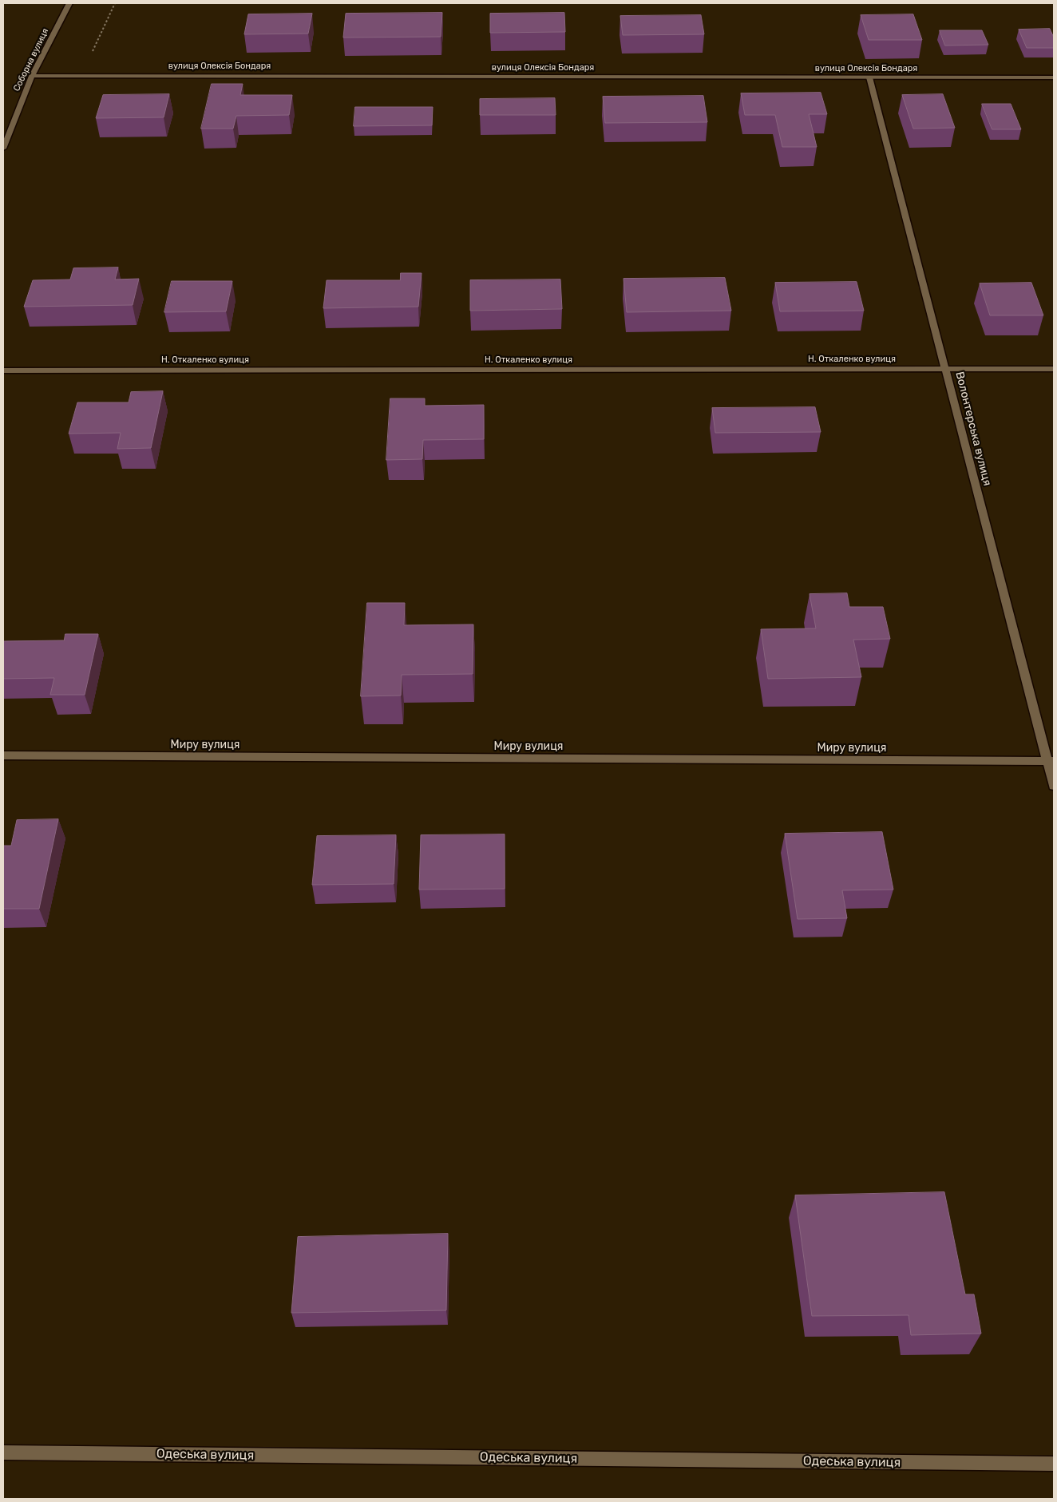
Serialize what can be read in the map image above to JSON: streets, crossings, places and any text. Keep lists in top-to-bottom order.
{
  "streets": {
    "street": [
      "Соборна вулиця",
      "вулиця Олексія Бондаря",
      "Н. Откаленко вулиця",
      "Волонтерська вулиця",
      "Миру вулиця",
      "Одеська вулиця"
    ]
  },
  "crossings": [
    ["Соборна вулиця", "вулиця Олексія Бондаря"],
    ["вулиця Олексія Бондаря", "Волонтерська вулиця"],
    ["Н. Откаленко вулиця", "Волонтерська вулиця"],
    ["Волонтерська вулиця", "Миру вулиця"]
  ]
}
